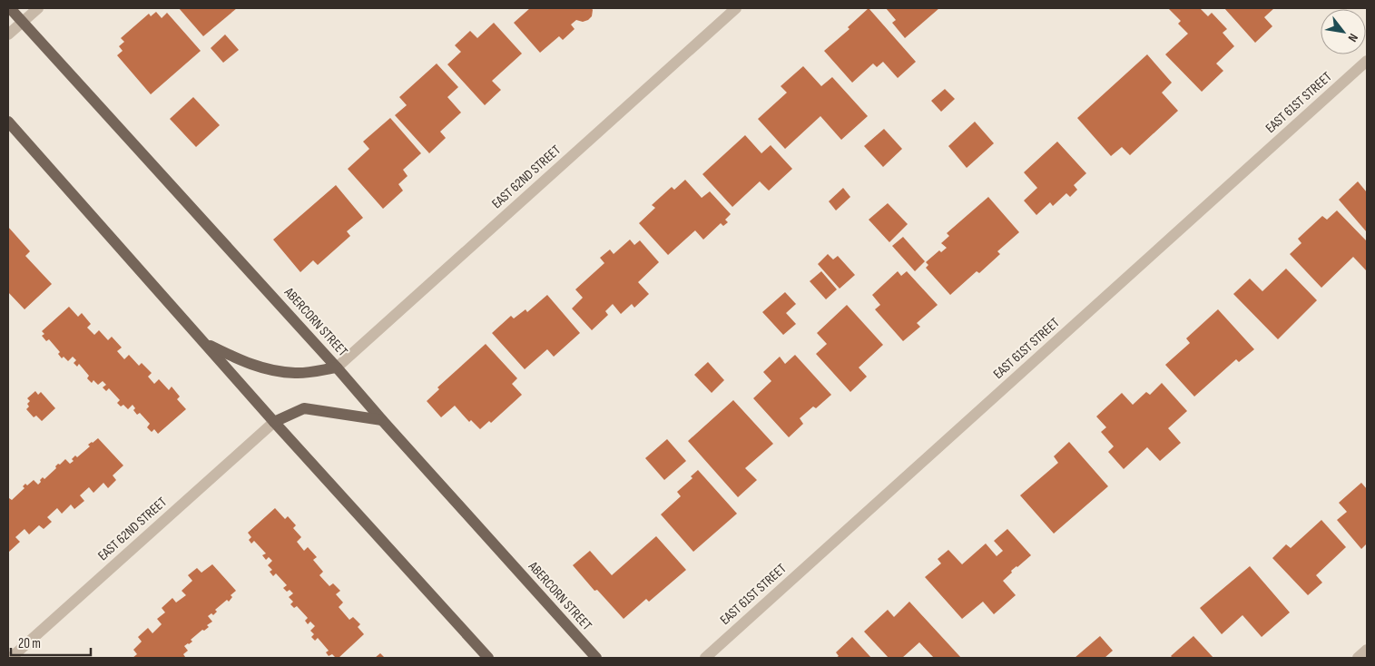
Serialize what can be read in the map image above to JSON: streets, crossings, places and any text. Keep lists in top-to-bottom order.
{
  "streets": {
    "main road": ["ABERCORN STREET"],
    "street": ["EAST 61ST STREET", "EAST 62ND STREET"]
  },
  "crossings": [
    ["EAST 62ND STREET", "ABERCORN STREET"]
  ],
  "scale_bar": "20 m",
  "north": "bottom right"
}
